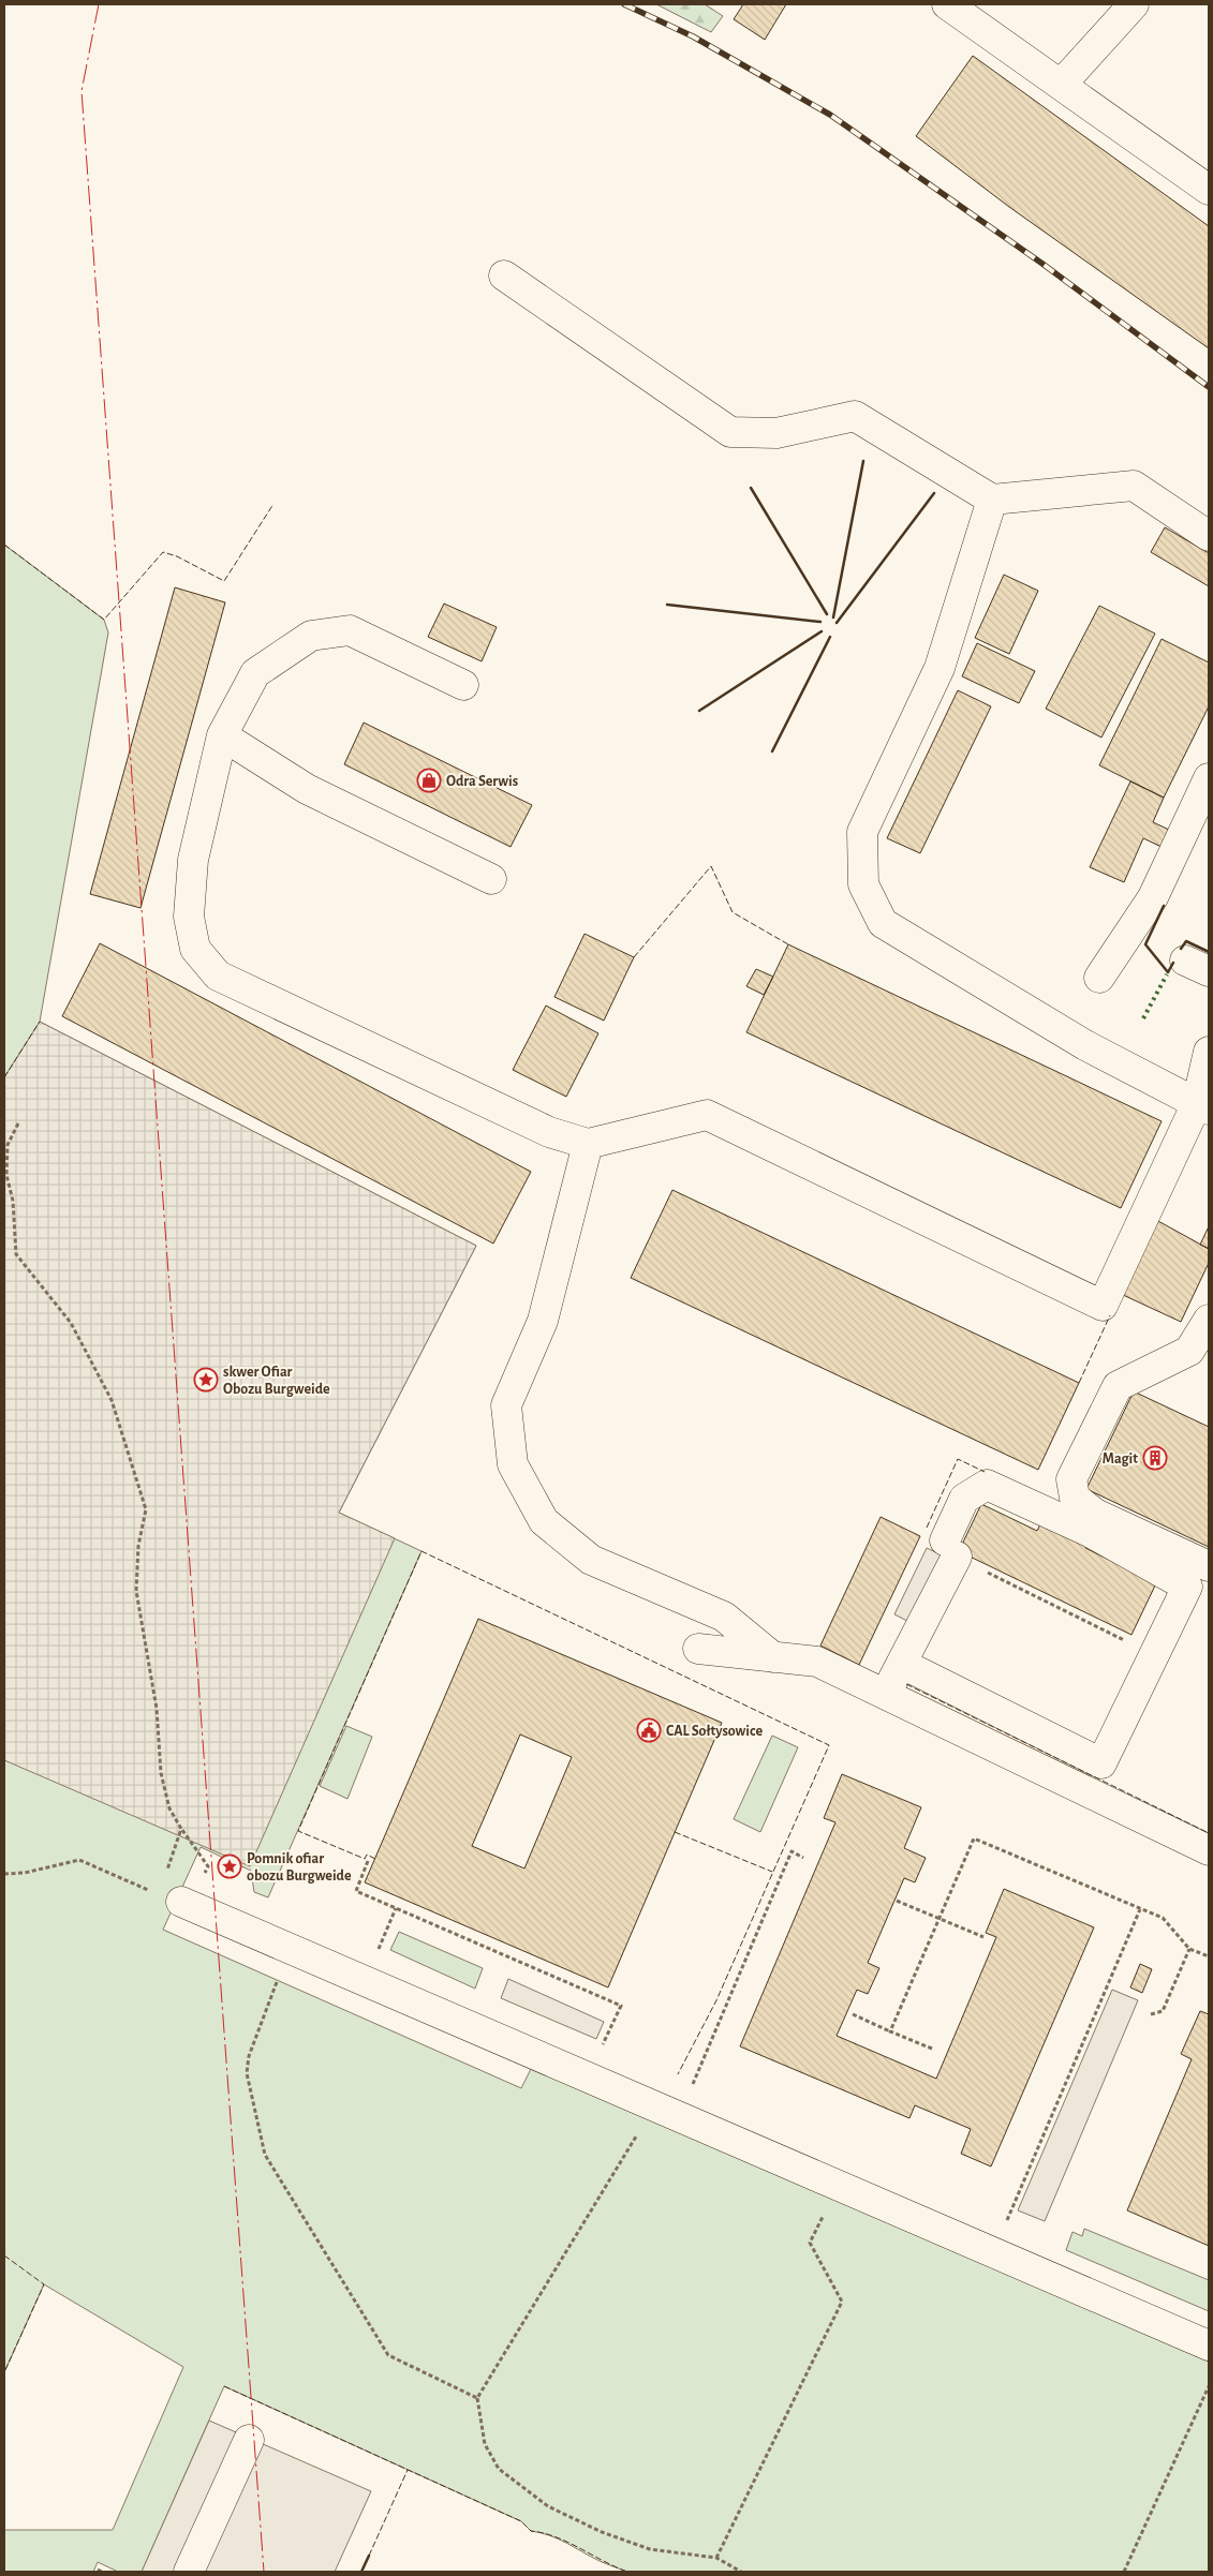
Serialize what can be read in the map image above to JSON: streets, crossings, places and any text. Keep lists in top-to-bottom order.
{
  "places": {
    "shop": ["Odra Serwis"],
    "place": ["skwer Ofiar Obozu Burgweide", "Pomnik ofiar obozu Burgweide"],
    "building": ["Magit"],
    "public building": ["CAL Sołtysowice"]
  }
}
